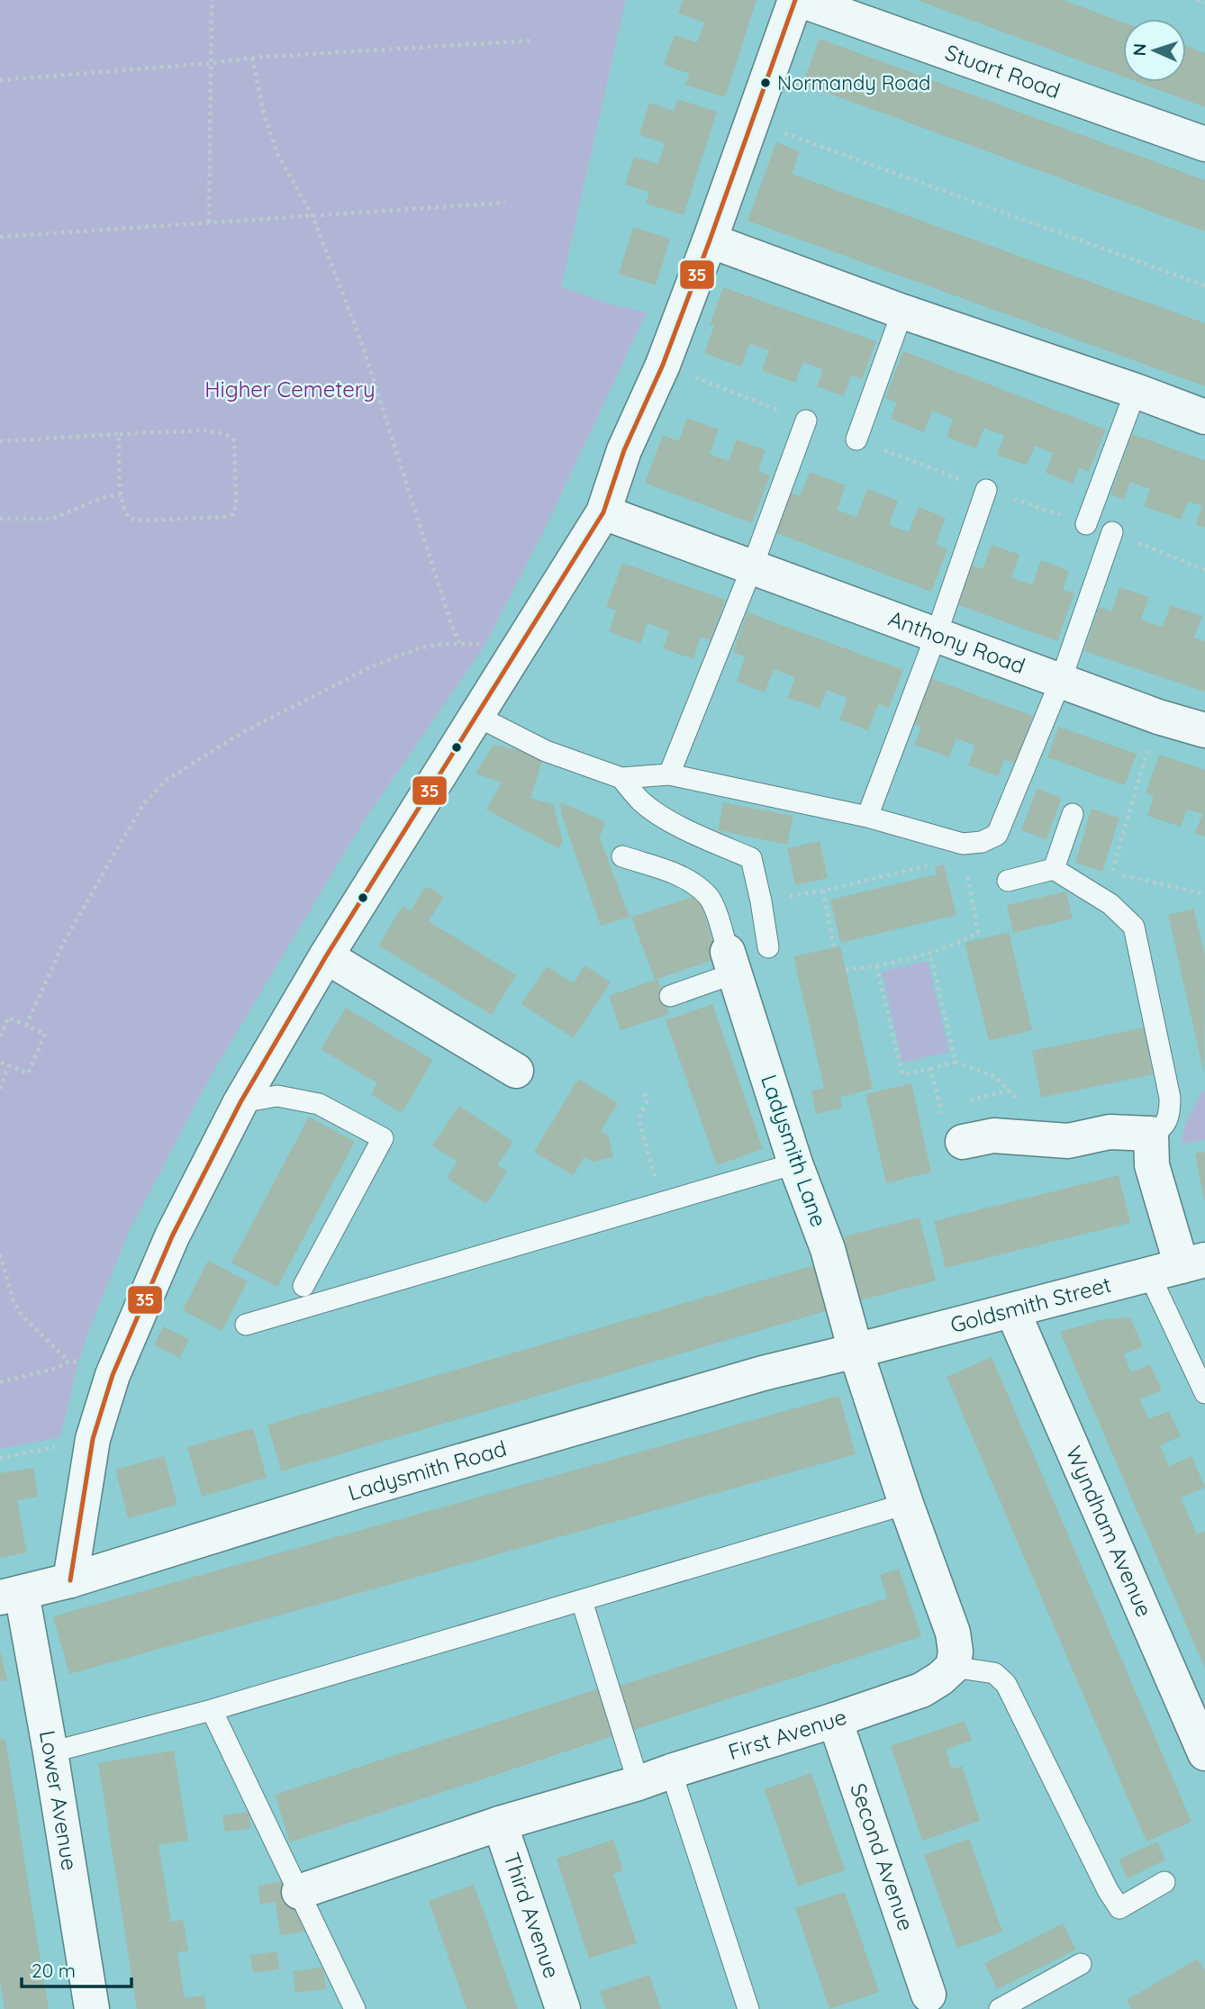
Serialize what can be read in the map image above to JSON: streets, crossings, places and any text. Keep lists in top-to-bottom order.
{
  "streets": {
    "street": [
      "Stuart Road",
      "Anthony Road",
      "Ladysmith Lane",
      "Goldsmith Street",
      "Ladysmith Road",
      "Wyndham Avenue",
      "First Avenue",
      "Lower Avenue",
      "Second Avenue",
      "Third Avenue"
    ]
  },
  "crossings": [
    ["Ladysmith Lane", "Goldsmith Street"],
    ["Ladysmith Lane", "Ladysmith Road"],
    ["Goldsmith Street", "Ladysmith Road"],
    ["Goldsmith Street", "Wyndham Avenue"],
    ["Ladysmith Road", "Lower Avenue"],
    ["First Avenue", "Second Avenue"],
    ["First Avenue", "Third Avenue"]
  ],
  "parks": ["Higher Cemetery"],
  "places": ["Normandy Road"],
  "lines": ["transit line 35"],
  "scale_bar": "20 m",
  "north": "left"
}
